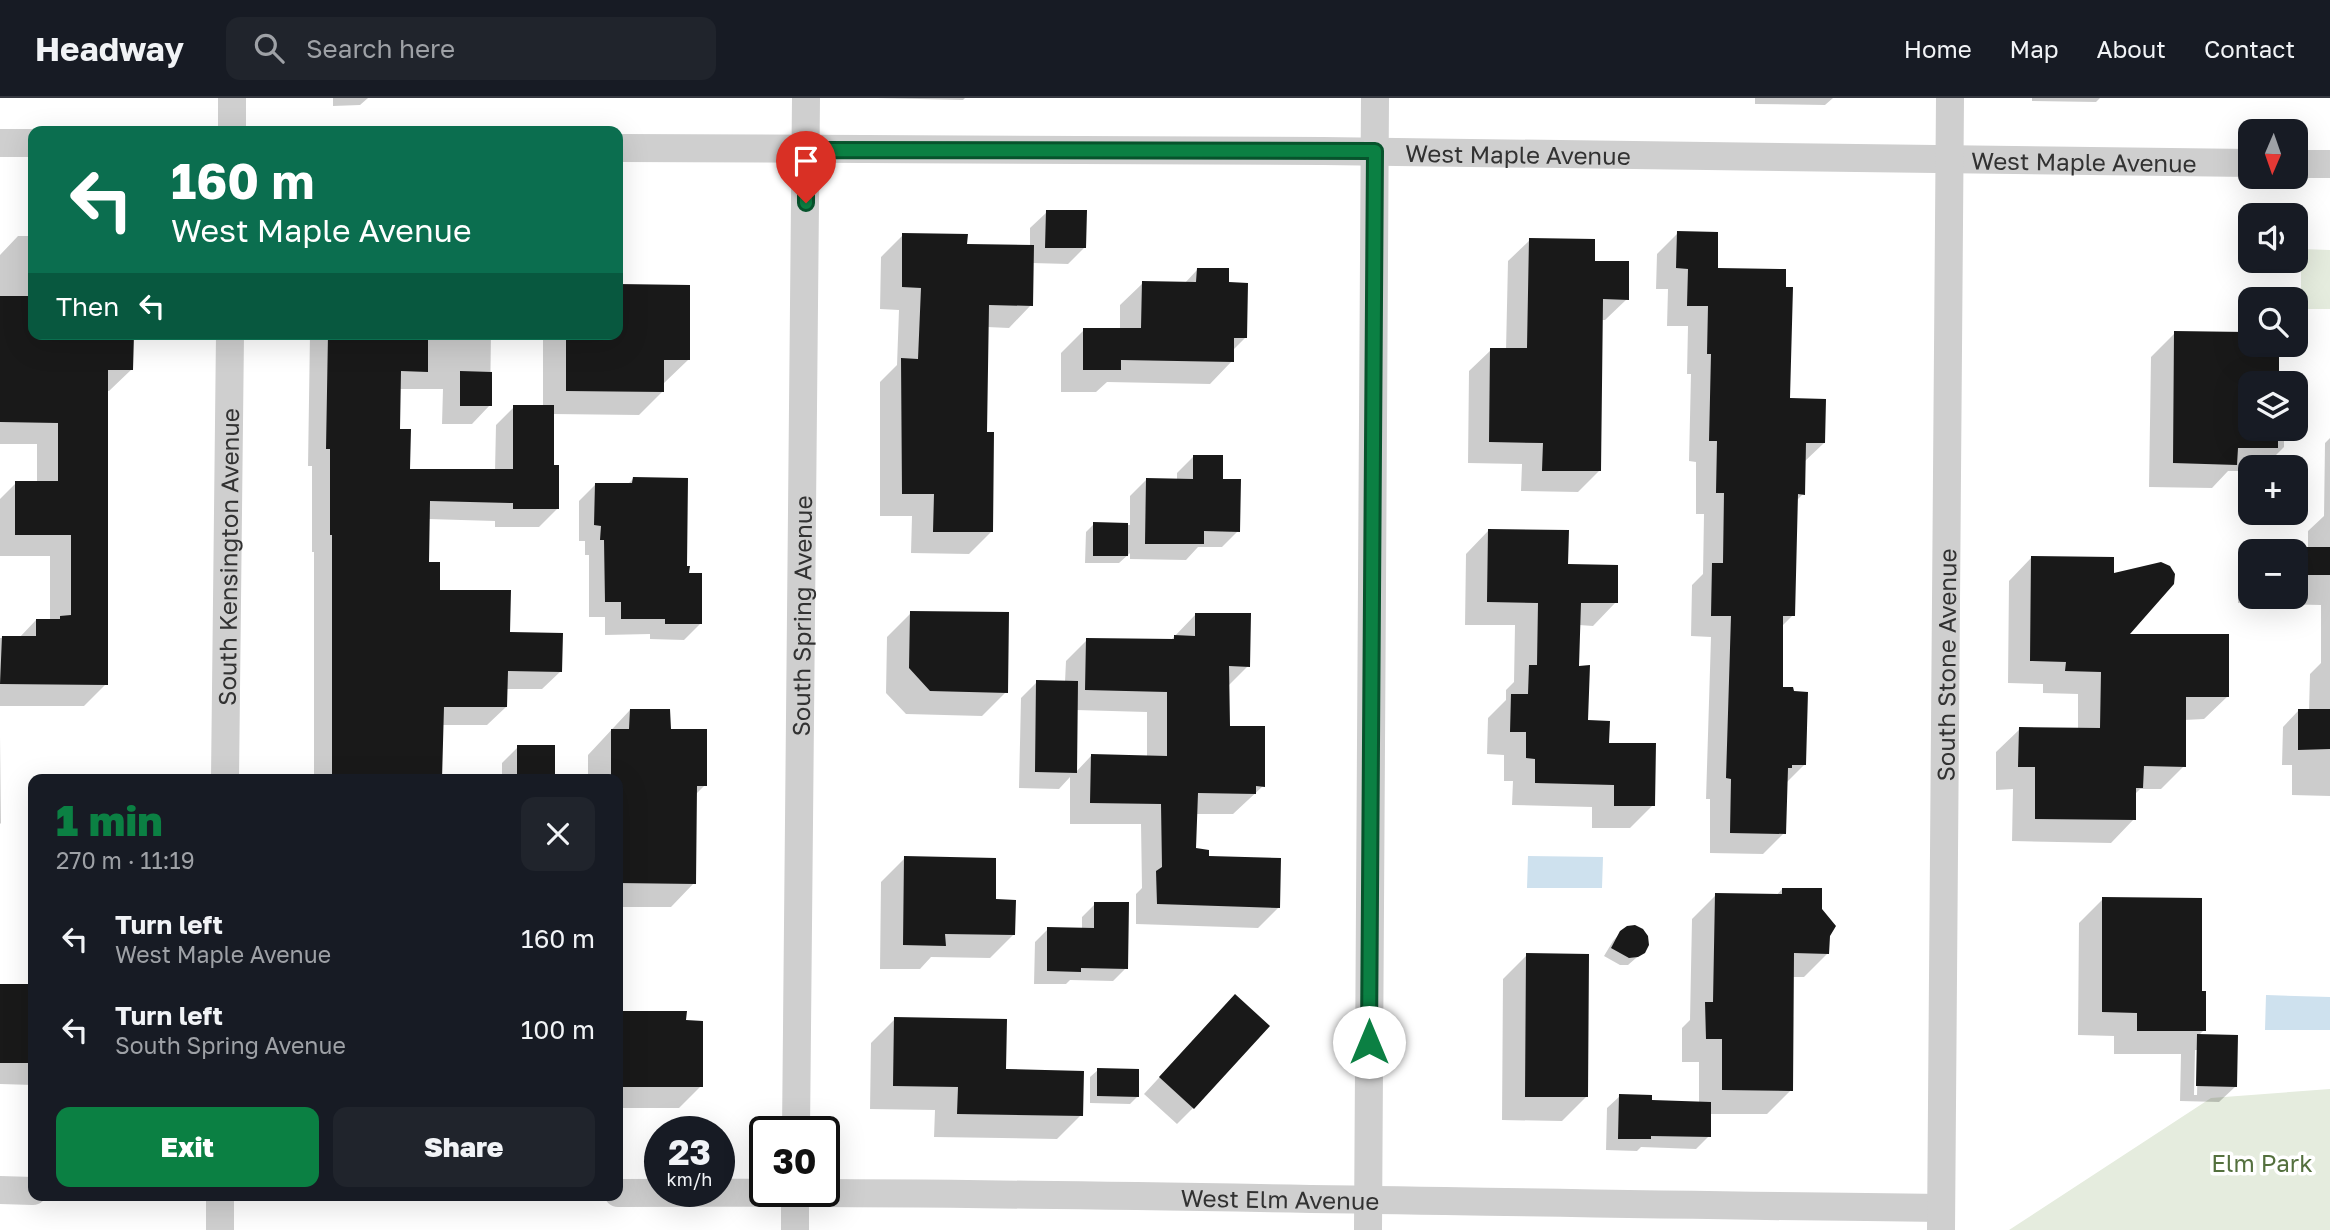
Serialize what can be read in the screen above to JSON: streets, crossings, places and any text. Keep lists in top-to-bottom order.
{
  "streets": {
    "street": [
      "West Maple Avenue",
      "South Kensington Avenue",
      "South Spring Avenue",
      "South Stone Avenue",
      "West Elm Avenue"
    ]
  },
  "crossings": [
    ["West Maple Avenue", "South Spring Avenue"],
    ["West Maple Avenue", "South Stone Avenue"],
    ["South Stone Avenue", "West Elm Avenue"]
  ],
  "parks": ["Elm Park"],
  "north": "bottom",
  "page": {
    "header": "Headway",
    "search": "Search here",
    "nav": [
      "Home",
      "Map",
      "About",
      "Contact"
    ],
    "map_buttons": ["+", "−"],
    "turn": ["160 m", "West Maple Avenue"],
    "then": "Then",
    "heading": ["1 min", "270 m · 11:19"],
    "list": [
      {
        "name": "Turn left",
        "note": "West Maple Avenue",
        "value": "160 m"
      },
      {
        "name": "Turn left",
        "note": "South Spring Avenue",
        "value": "100 m"
      }
    ],
    "buttons": ["Exit", "Share"],
    "speed": "23 km/h",
    "limit": "30"
  }
}
